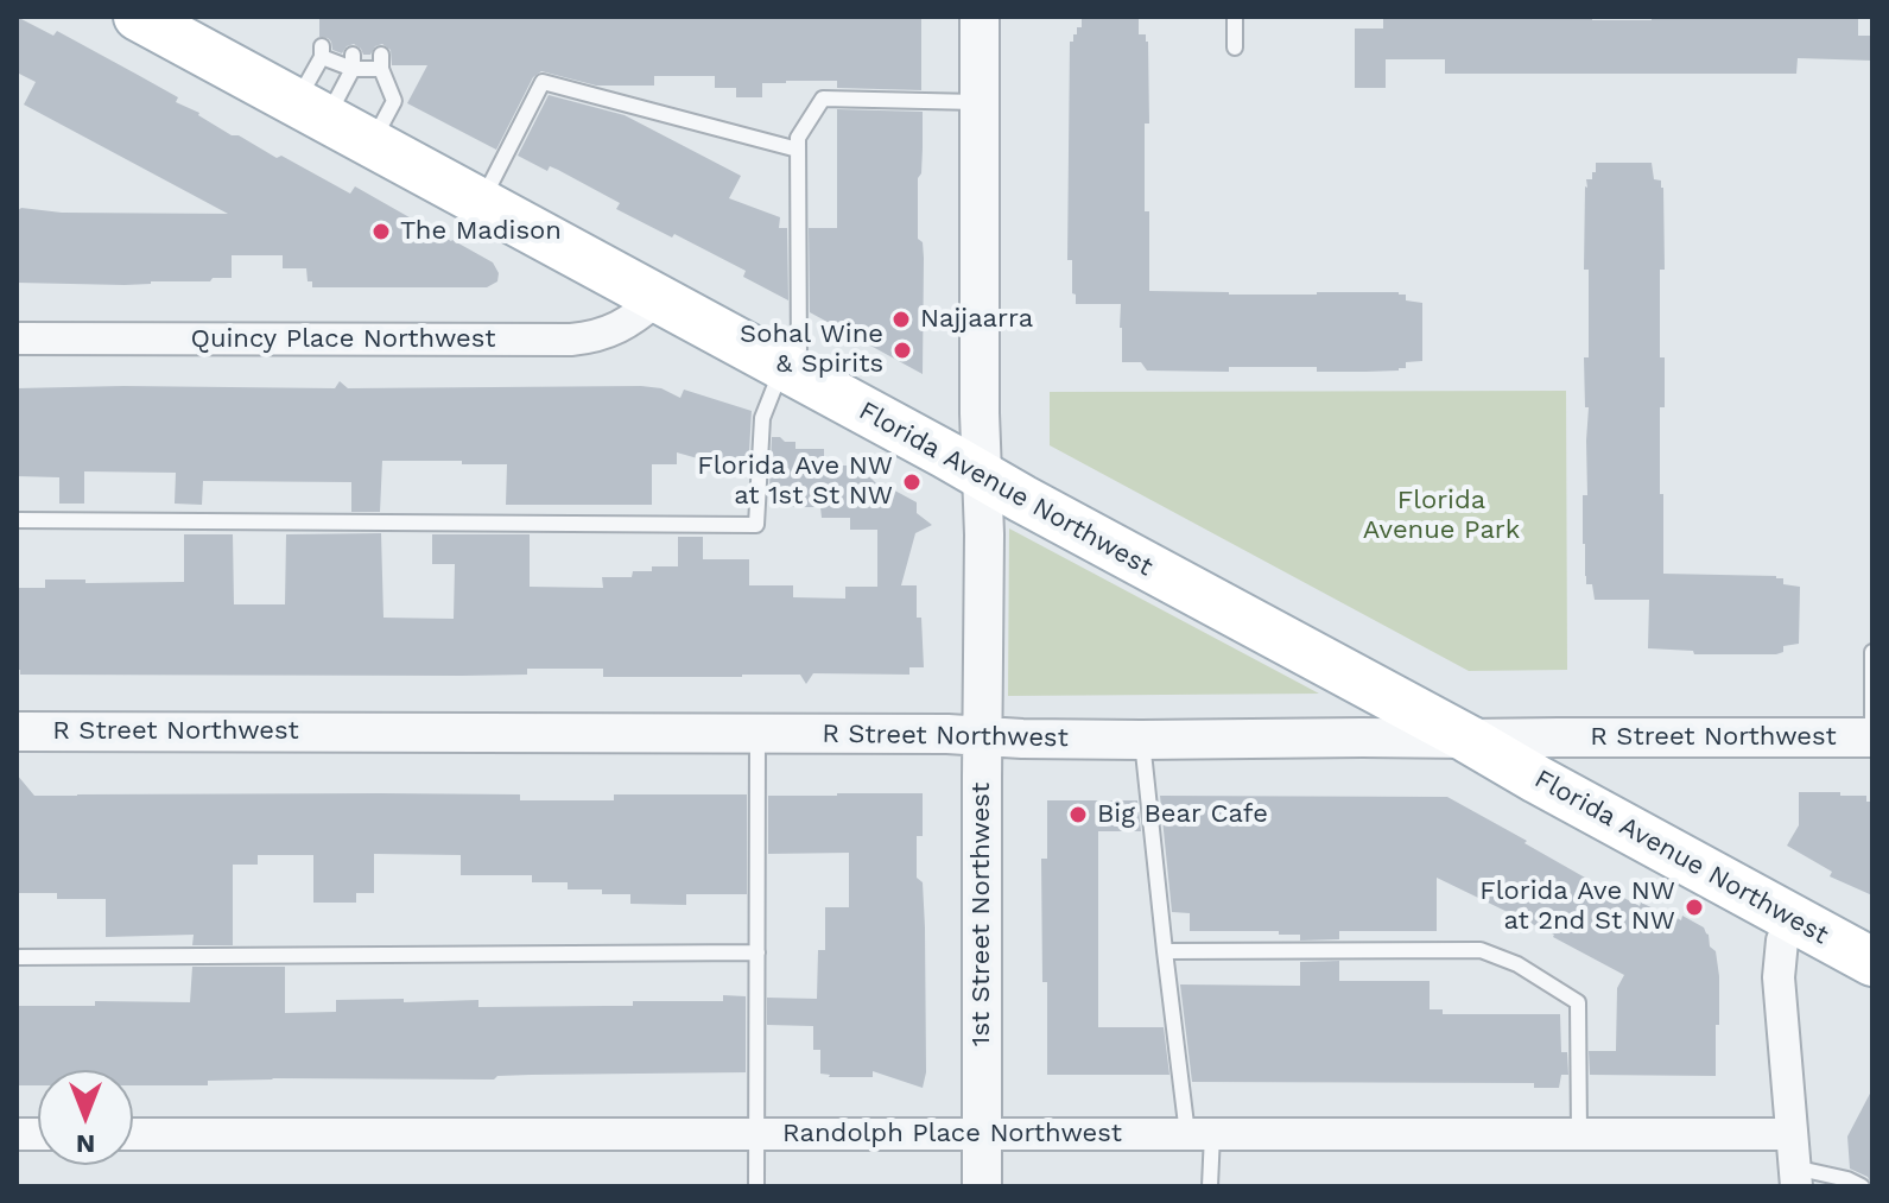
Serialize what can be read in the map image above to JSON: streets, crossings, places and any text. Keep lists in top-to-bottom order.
{
  "streets": {
    "main road": ["Florida Avenue Northwest"],
    "street": [
      "Quincy Place Northwest",
      "R Street Northwest",
      "1st Street Northwest",
      "Randolph Place Northwest"
    ]
  },
  "crossings": [
    ["Quincy Place Northwest", "Florida Avenue Northwest"],
    ["Florida Avenue Northwest", "R Street Northwest"],
    ["Florida Avenue Northwest", "1st Street Northwest"],
    ["R Street Northwest", "1st Street Northwest"],
    ["1st Street Northwest", "Randolph Place Northwest"]
  ],
  "parks": ["Florida Avenue Park"],
  "places": [
    "The Madison",
    "Najjaarra",
    "Sohal Wine & Spirits",
    "Florida Ave NW at 1st St NW",
    "Big Bear Cafe",
    "Florida Ave NW at 2nd St NW"
  ],
  "north": "bottom"
}
